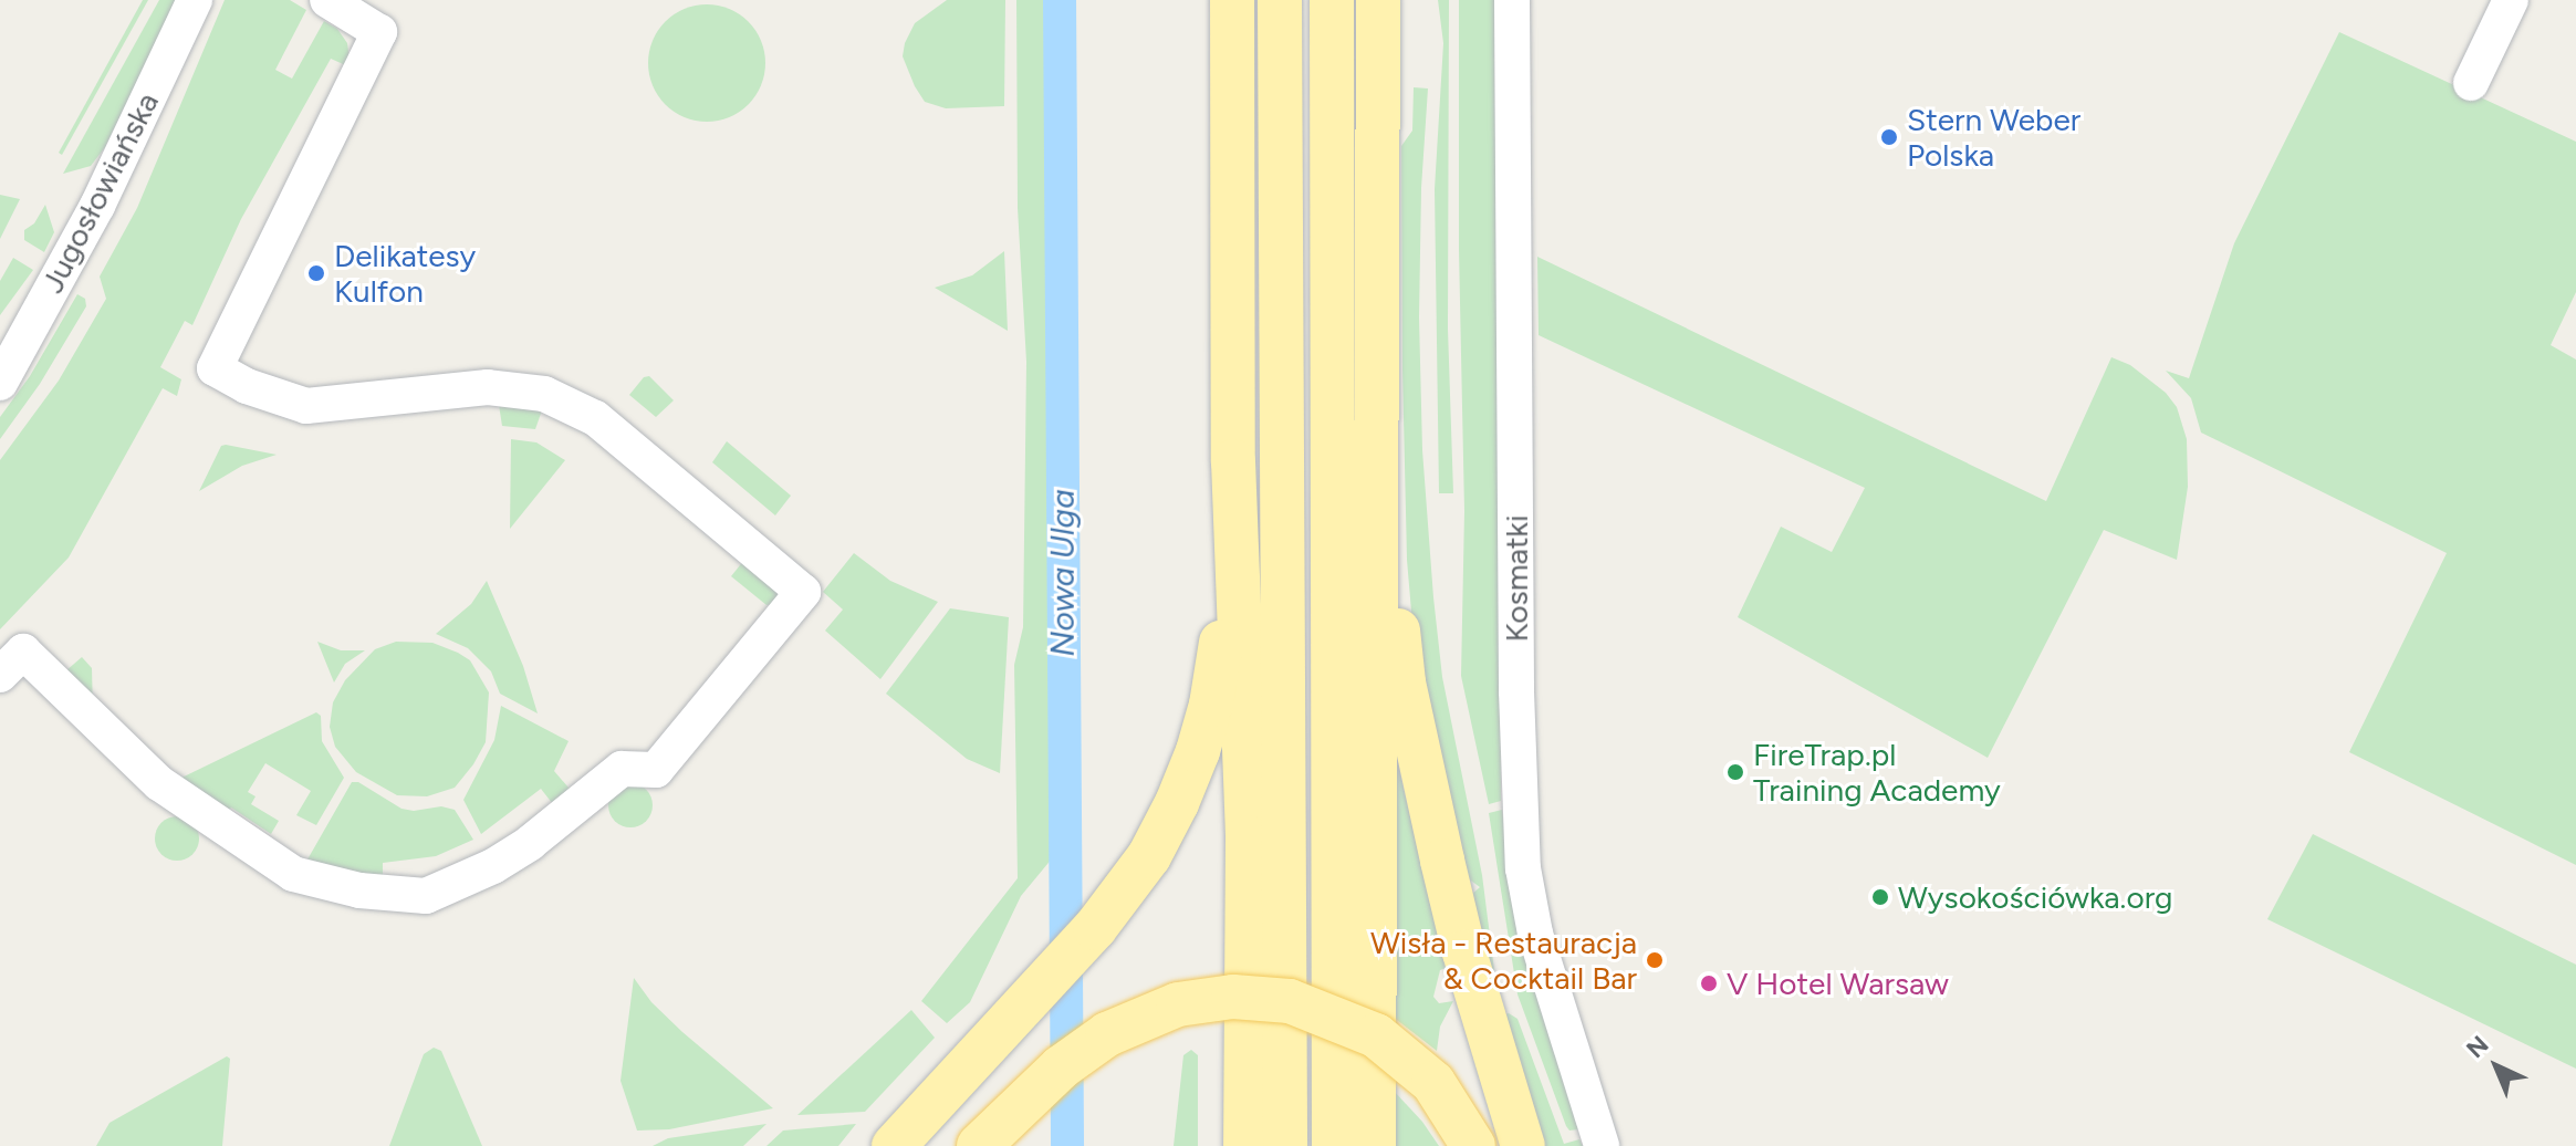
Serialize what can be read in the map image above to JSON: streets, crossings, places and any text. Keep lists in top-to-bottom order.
{
  "streets": {
    "street": ["Jugosłowiańska", "Kosmatki"]
  },
  "water": ["Nowa Ulga"],
  "places": [
    "Stern Weber Polska",
    "Delikatesy Kulfon",
    "FireTrap.pl Training Academy",
    "Wysokościówka.org",
    "Wisła - Restauracja & Cocktail Bar",
    "V Hotel Warsaw"
  ],
  "north": "top left"
}
